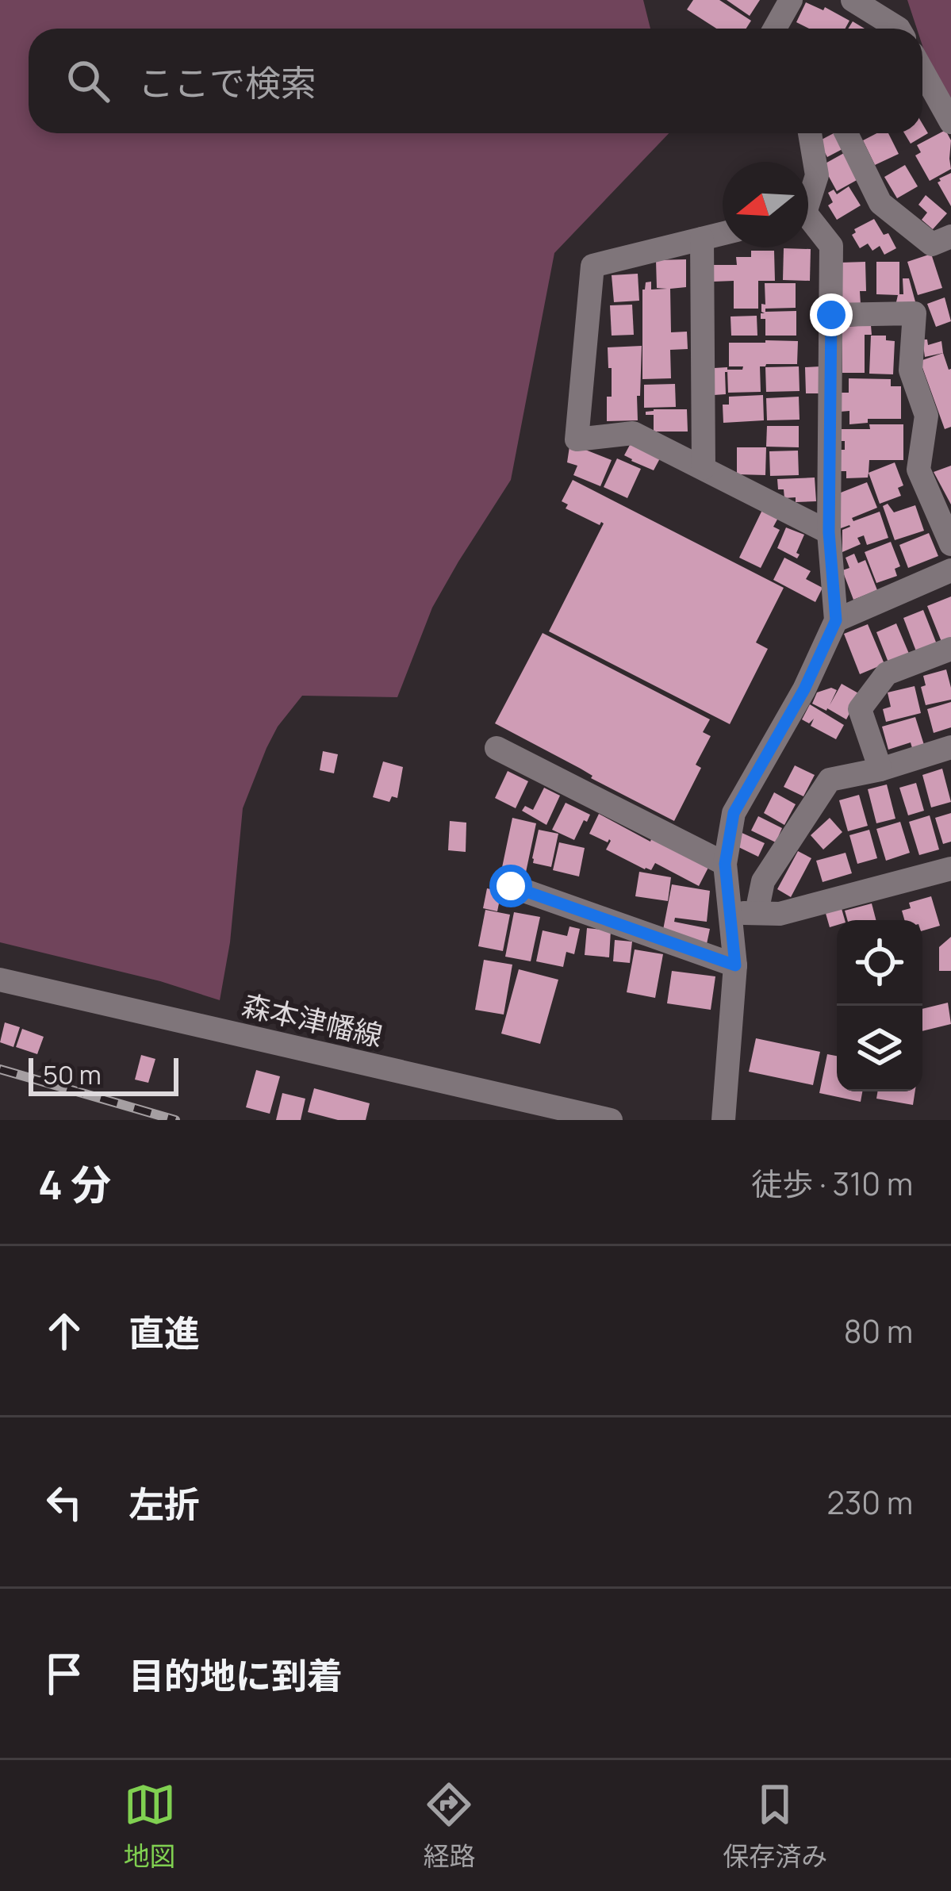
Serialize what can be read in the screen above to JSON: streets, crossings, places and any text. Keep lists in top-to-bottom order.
{
  "streets": {
    "street": ["森本津幡線"]
  },
  "scale_bar": "50 m",
  "north": "left",
  "page": {
    "search": "ここで検索",
    "scale": "50 m",
    "heading": ["4 分", "徒歩 · 310 m"],
    "list": [
      ["直進", "80 m"],
      ["左折", "230 m"],
      "目的地に到着"
    ],
    "nav": ["地図", "経路", "保存済み"]
  }
}
